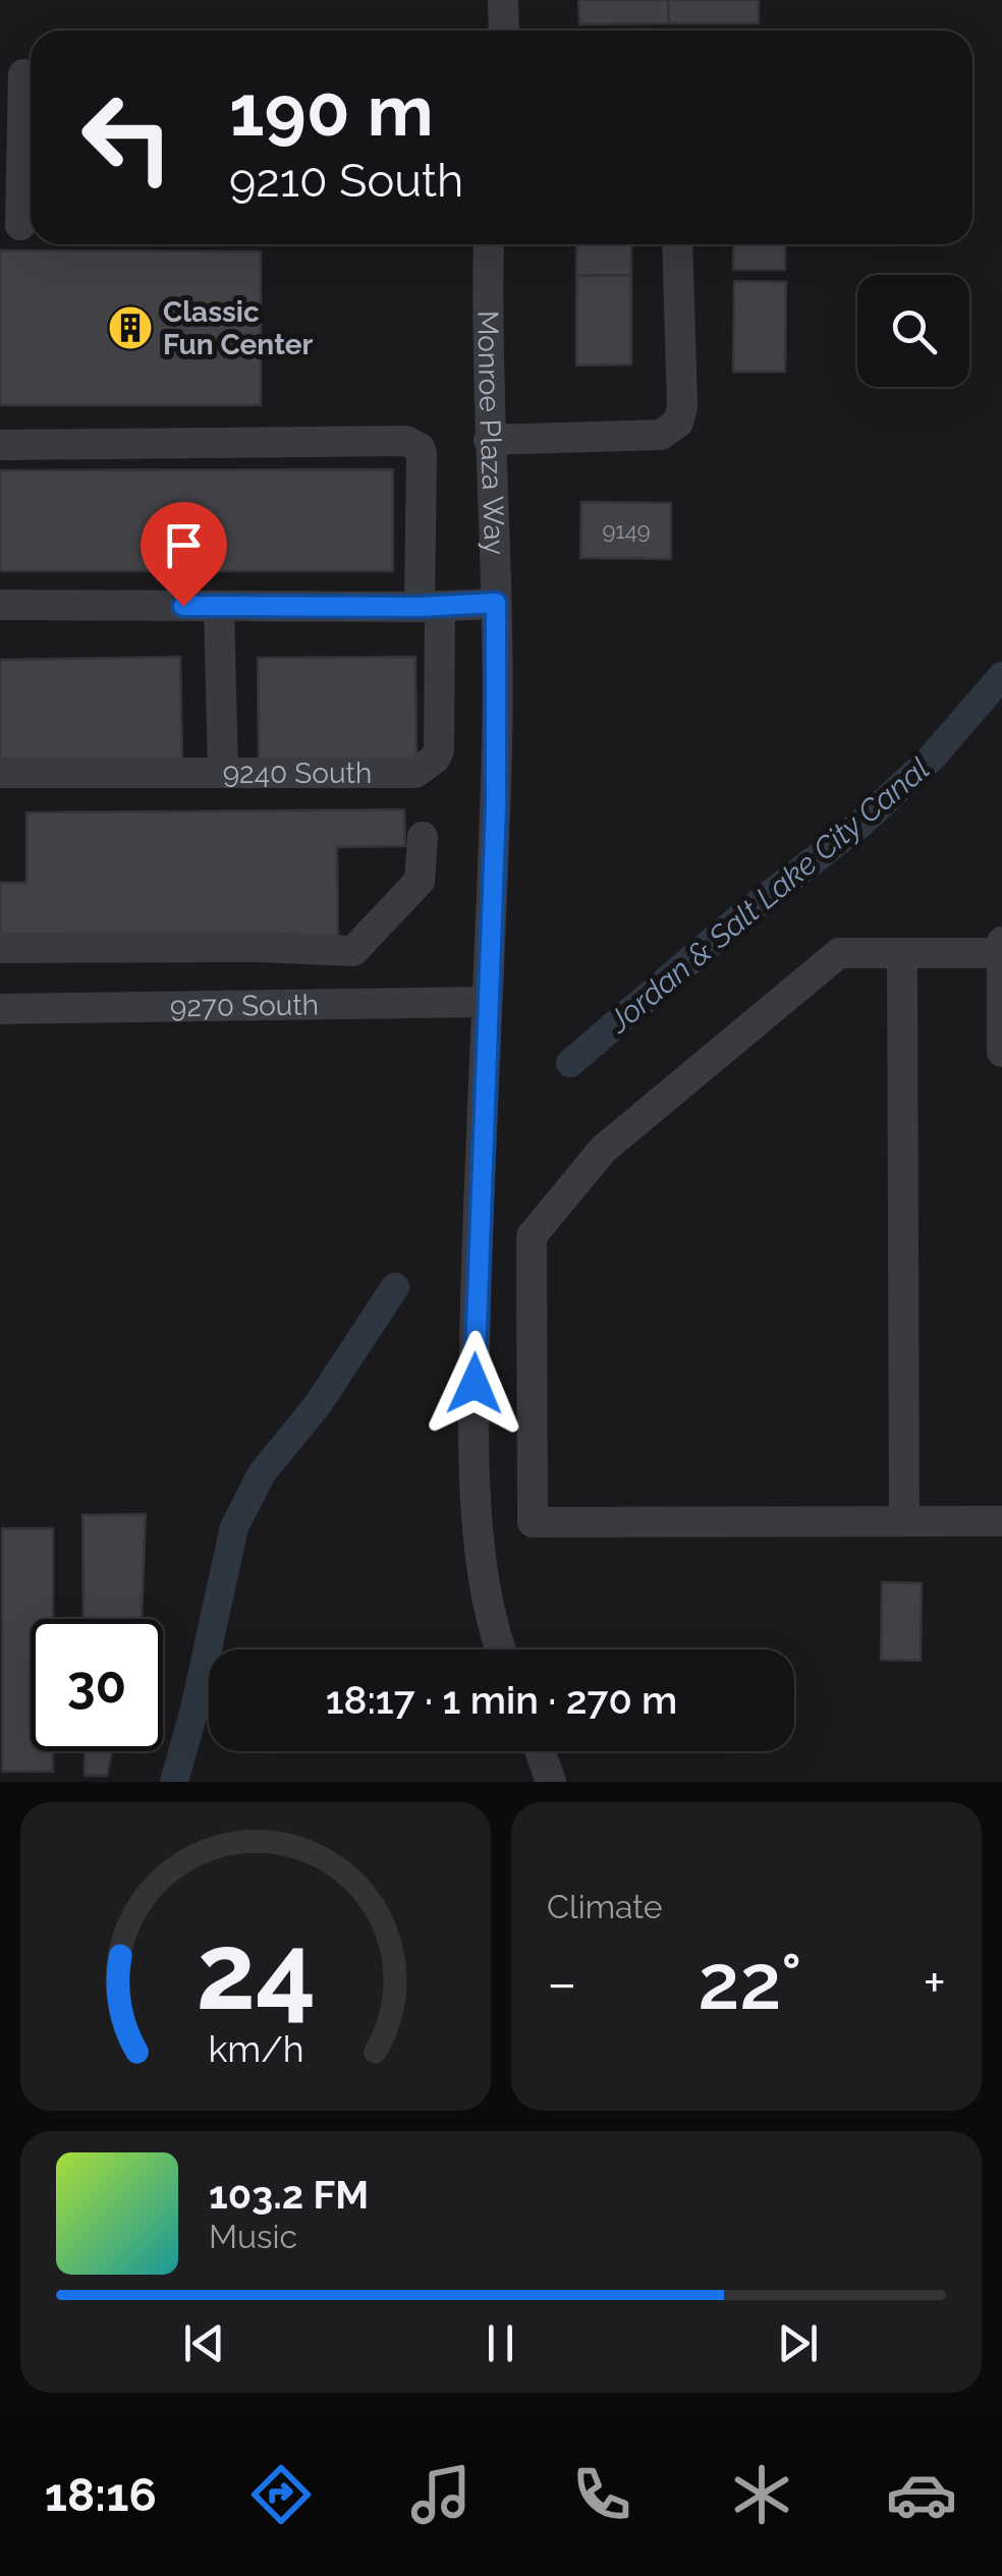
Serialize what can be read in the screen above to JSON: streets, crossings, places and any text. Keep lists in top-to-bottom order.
{
  "streets": {
    "street": ["Monroe Plaza Way", "9240 South", "9270 South"]
  },
  "crossings": [
    ["Monroe Plaza Way", "9270 South"]
  ],
  "water": ["Jordan & Salt Lake City Canal"],
  "places": {
    "building": ["Classic Fun Center"]
  },
  "house_numbers": ["9149"],
  "page": {
    "turn": ["190 m", "9210 South"],
    "limit": "30",
    "trip": "18:17 · 1 min · 270 m",
    "tile": "Climate",
    "heat": ["−", "22°", "+"],
    "song": ["103.2 FM", "Music"],
    "tabs": "18:16",
    "gauge": ["24", "km/h"]
  }
}
